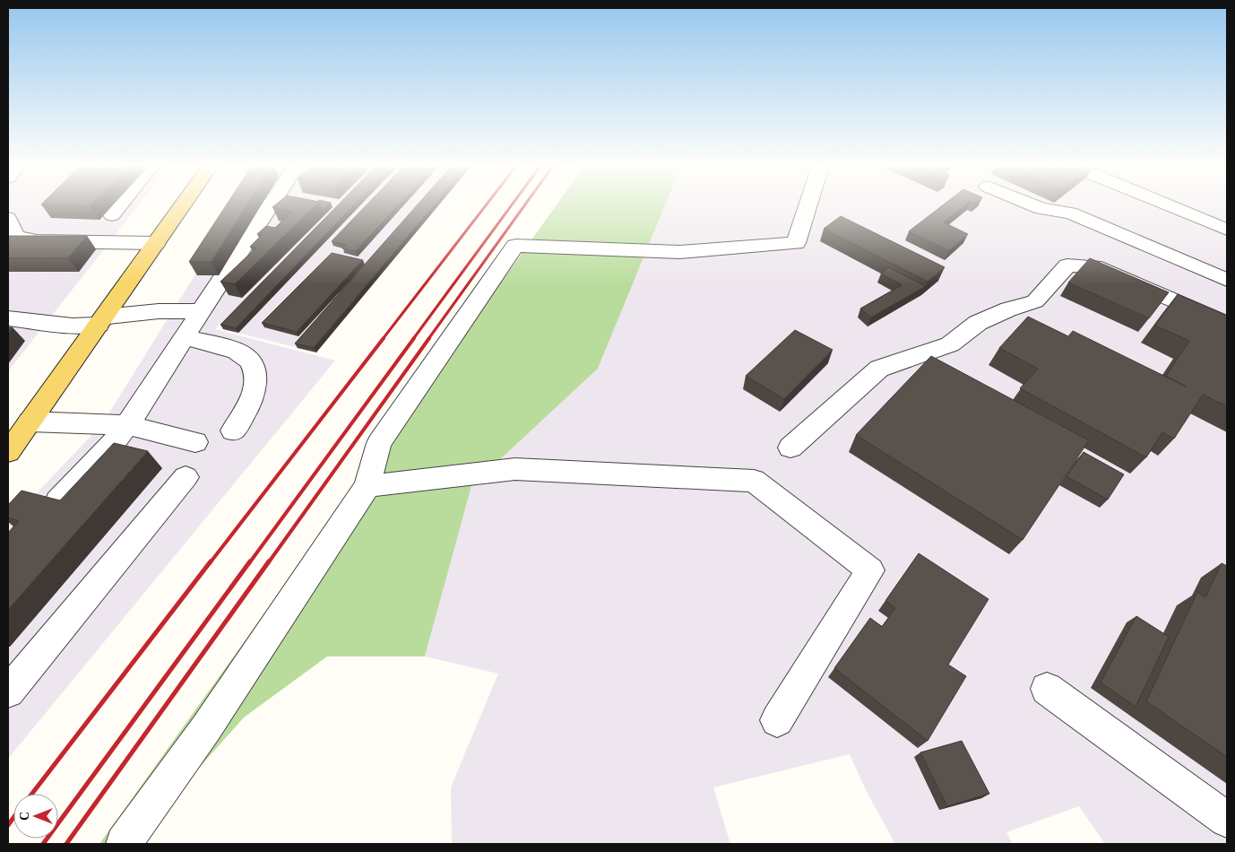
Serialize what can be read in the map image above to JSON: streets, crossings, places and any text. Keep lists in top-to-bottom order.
{
  "north": "left"
}
